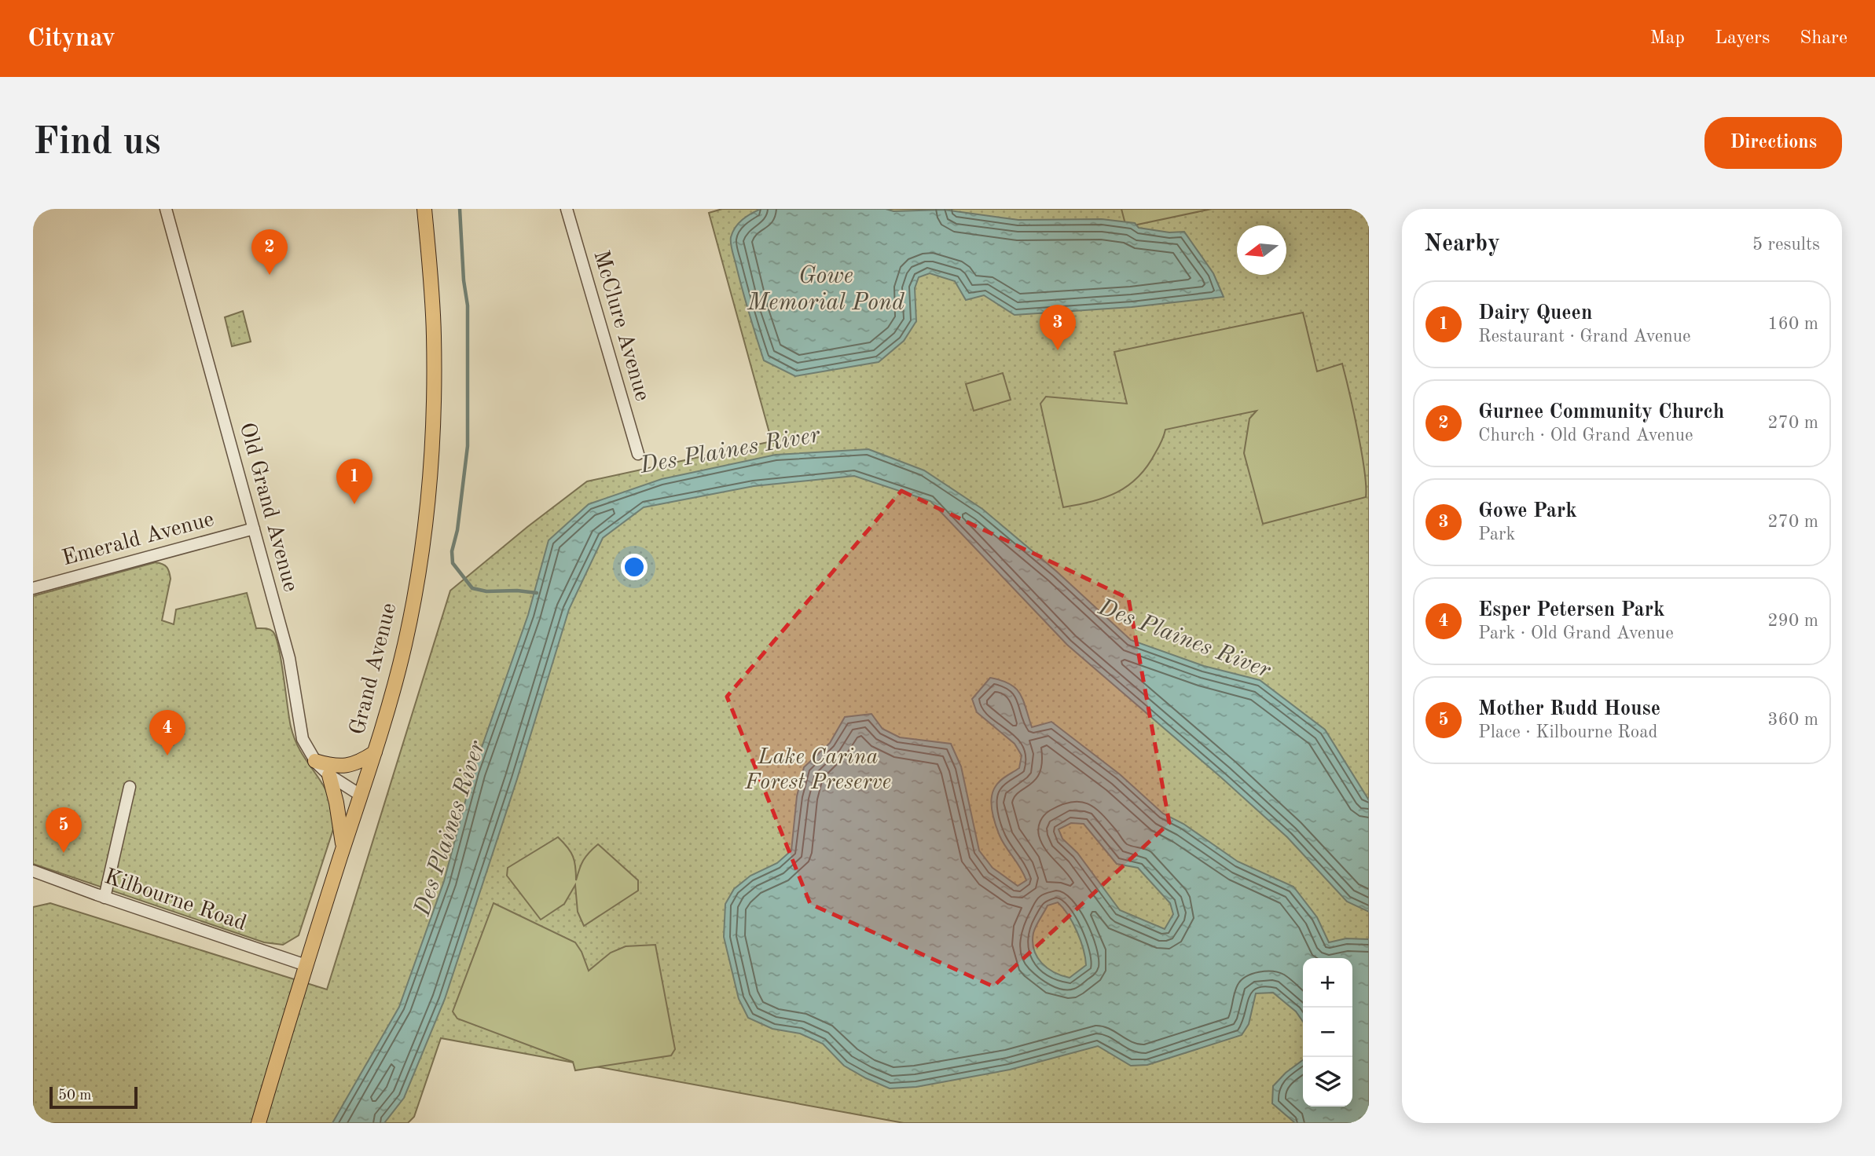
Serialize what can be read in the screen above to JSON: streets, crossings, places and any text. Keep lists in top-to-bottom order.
{
  "streets": {
    "main road": ["Grand Avenue"],
    "street": [
      "McClure Avenue",
      "Old Grand Avenue",
      "Emerald Avenue",
      "Kilbourne Road"
    ]
  },
  "crossings": [
    ["Old Grand Avenue", "Emerald Avenue"],
    ["Old Grand Avenue", "Grand Avenue"],
    ["Grand Avenue", "Kilbourne Road"]
  ],
  "water": ["Gowe Memorial Pond", "Des Plaines River"],
  "parks": ["Lake Carina Forest Preserve"],
  "scale_bar": "50 m",
  "north": "left",
  "page": {
    "header": "Citynav",
    "nav": ["Map", "Layers", "Share"],
    "buttons": "Directions",
    "title": "Find us",
    "heading": ["Nearby", "5 results"],
    "pins": [
      "2",
      "3",
      "1",
      "4",
      "5"
    ],
    "list": [
      {
        "mark": "1",
        "name": "Dairy Queen",
        "note": "Restaurant · Grand Avenue",
        "value": "160 m"
      },
      {
        "mark": "2",
        "name": "Gurnee Community Church",
        "note": "Church · Old Grand Avenue",
        "value": "270 m"
      },
      {
        "mark": "3",
        "name": "Gowe Park",
        "note": "Park",
        "value": "270 m"
      },
      {
        "mark": "4",
        "name": "Esper Petersen Park",
        "note": "Park · Old Grand Avenue",
        "value": "290 m"
      },
      {
        "mark": "5",
        "name": "Mother Rudd House",
        "note": "Place · Kilbourne Road",
        "value": "360 m"
      }
    ],
    "map_buttons": ["+", "−"],
    "scale": "50 m"
  }
}
